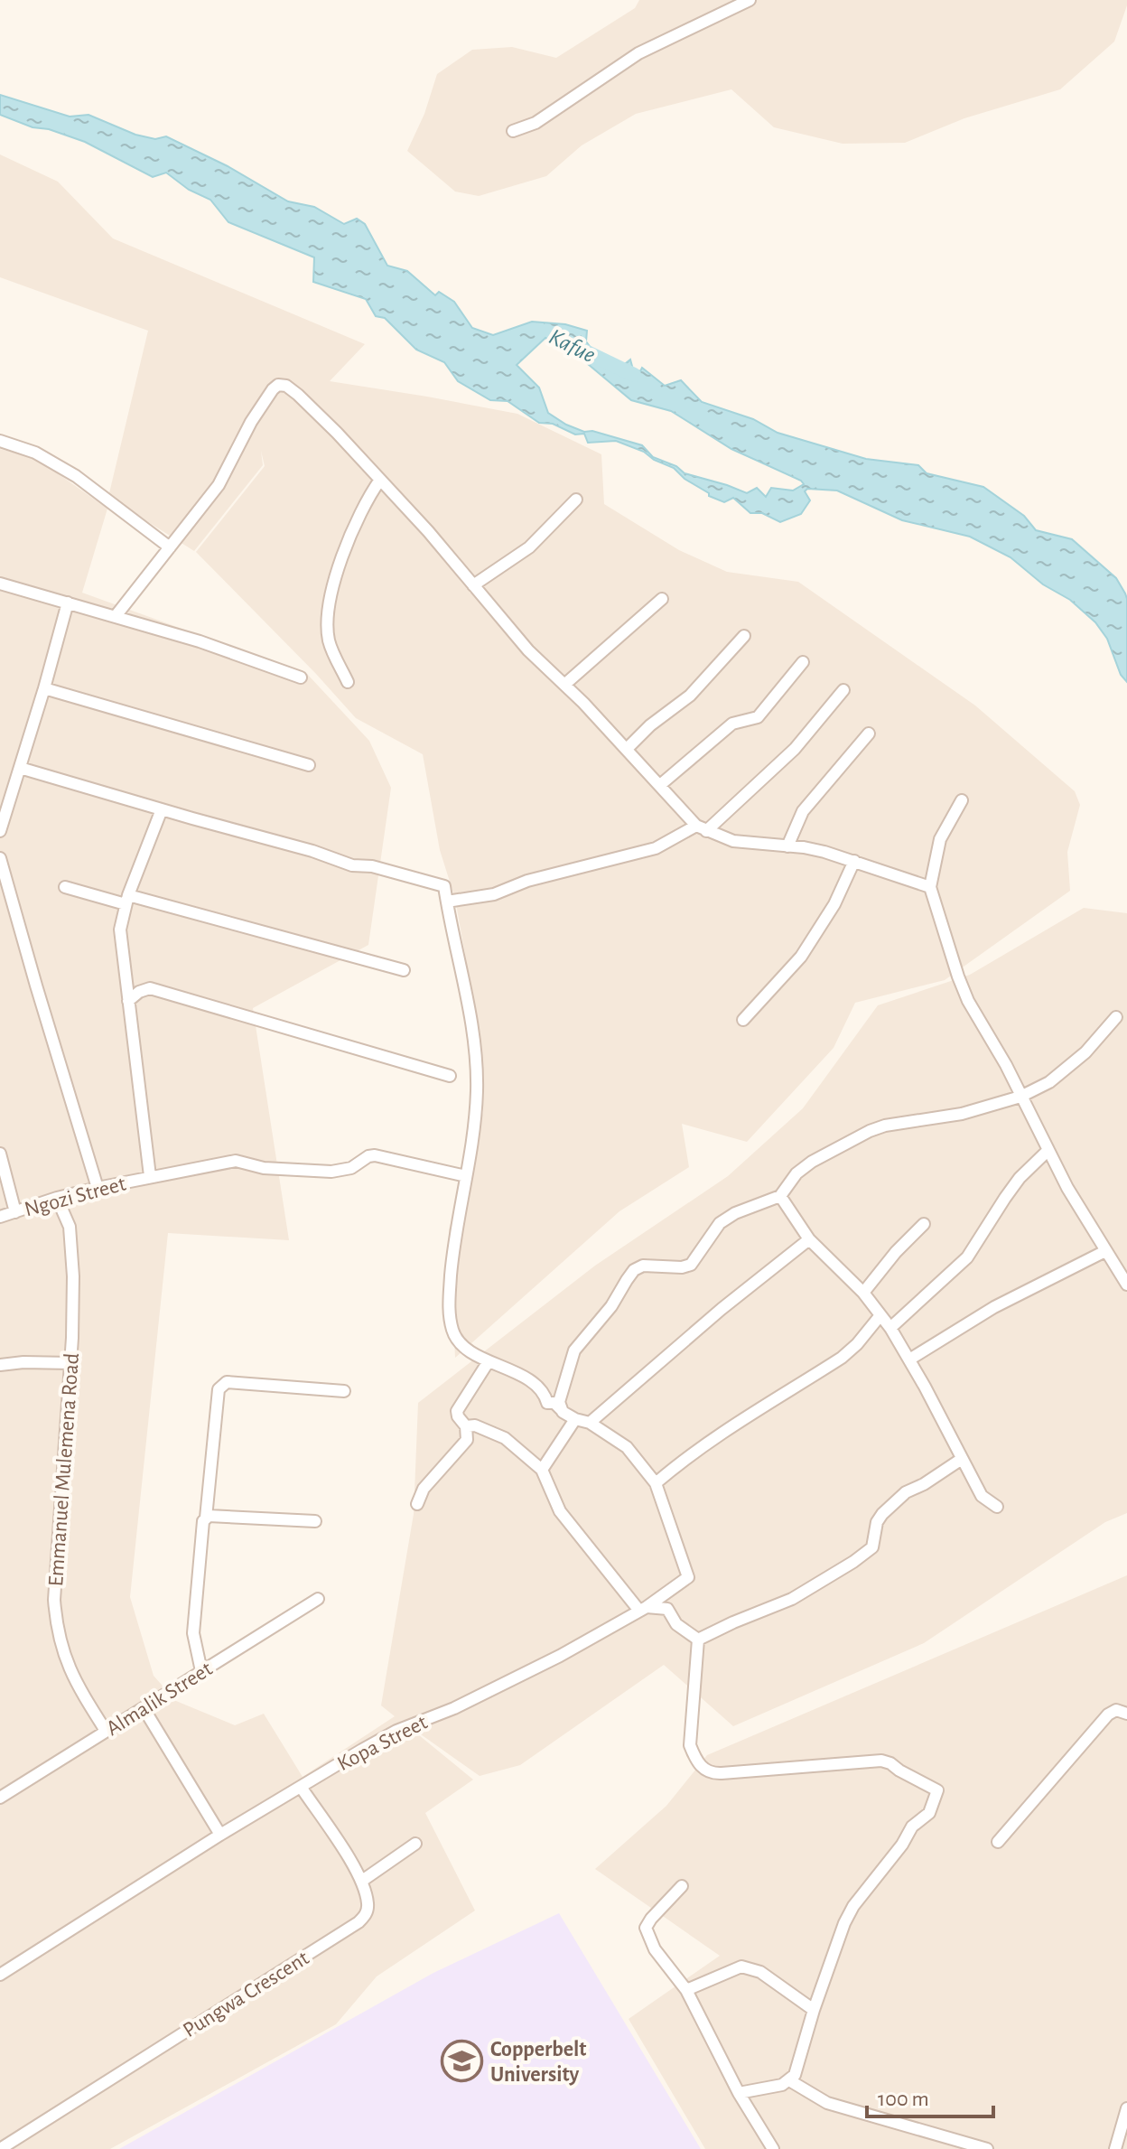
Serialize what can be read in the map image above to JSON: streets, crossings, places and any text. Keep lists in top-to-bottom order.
{
  "streets": {
    "street": [
      "Ngozi Street",
      "Emmanuel Mulemena Road",
      "Almalik Street",
      "Kopa Street",
      "Pungwa Crescent"
    ]
  },
  "crossings": [
    ["Ngozi Street", "Emmanuel Mulemena Road"],
    ["Emmanuel Mulemena Road", "Almalik Street"],
    ["Kopa Street", "Pungwa Crescent"]
  ],
  "water": ["Kafue"],
  "places": {
    "school or university": ["Copperbelt University"]
  },
  "scale_bar": "100 m"
}
